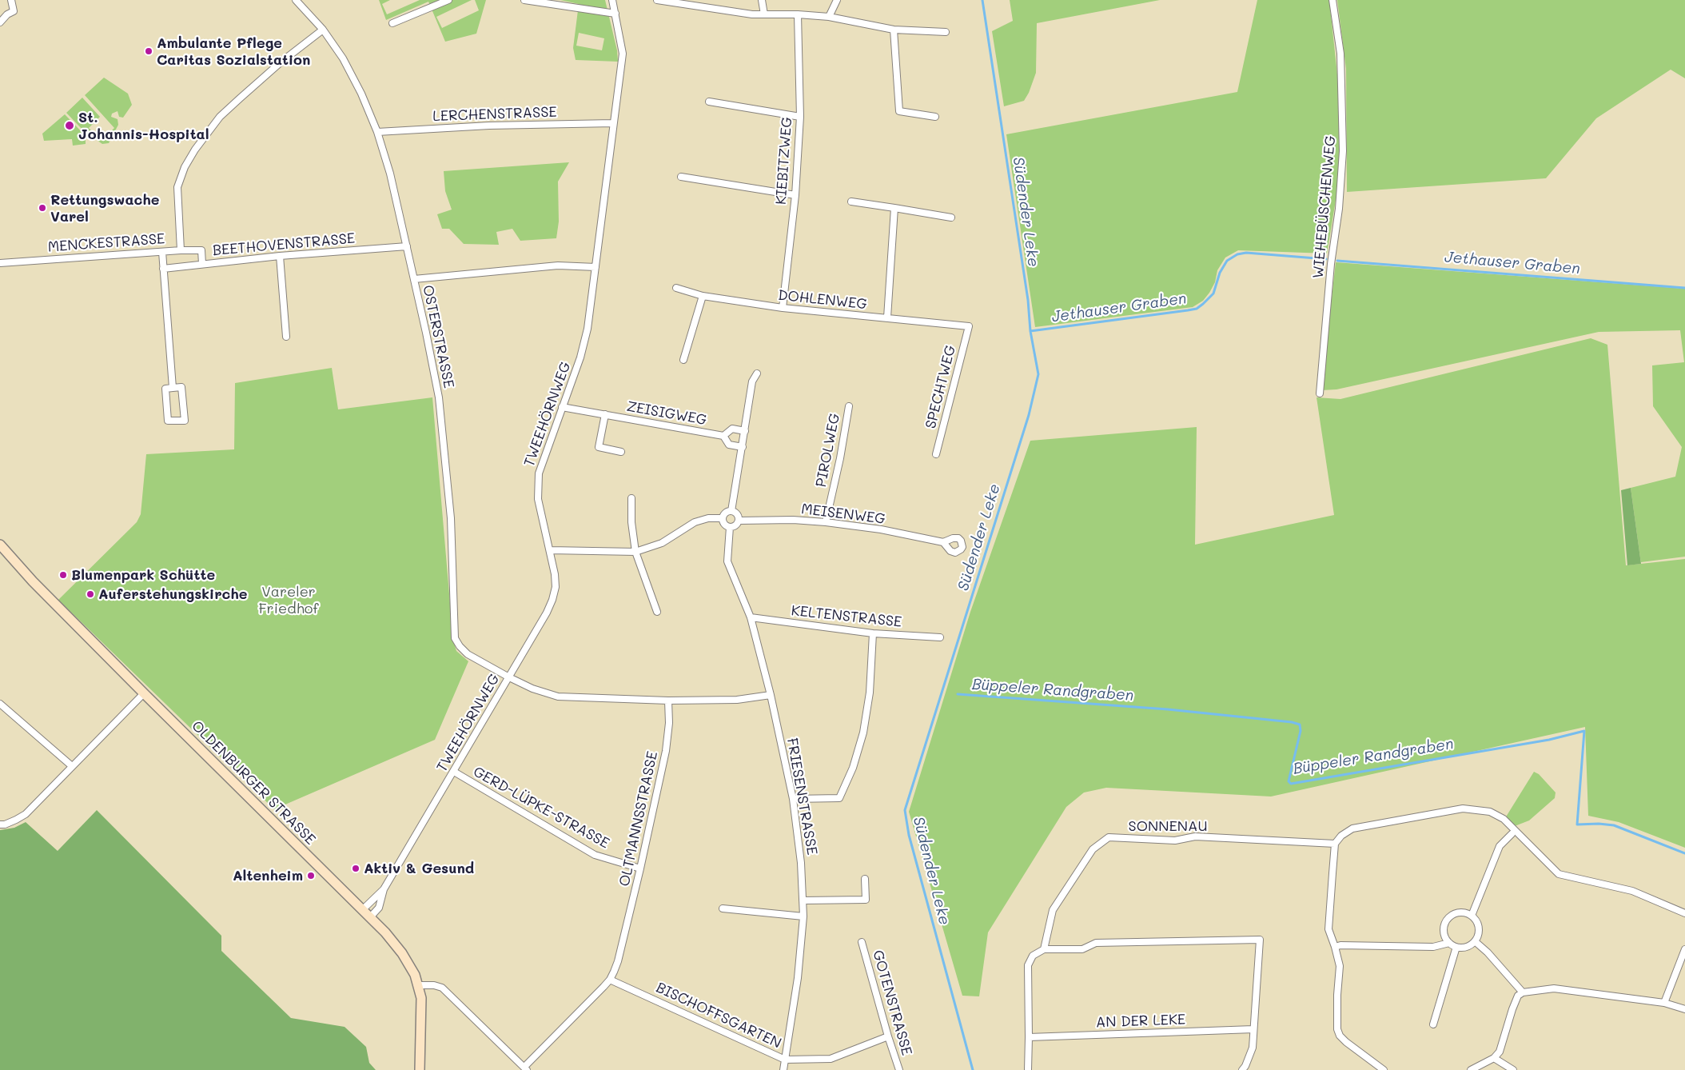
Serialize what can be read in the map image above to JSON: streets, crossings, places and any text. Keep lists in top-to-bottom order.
{
  "streets": {
    "main road": ["OLDENBURGER STRASSE"],
    "street": [
      "LERCHENSTRASSE",
      "KIEBITZWEG",
      "WIEHEBÜSCHENWEG",
      "MENCKESTRASSE",
      "BEETHOVENSTRASSE",
      "DOHLENWEG",
      "OSTERSTRASSE",
      "SPECHTWEG",
      "ZEISIGWEG",
      "TWEEHÖRNWEG",
      "PIROLWEG",
      "MEISENWEG",
      "KELTENSTRASSE",
      "FRIESENSTRASSE",
      "GERD-LÜPKE-STRASSE",
      "OLTMANNSSTRASSE",
      "SONNENAU",
      "GOTENSTRASSE",
      "BISCHOFFSGARTEN",
      "AN DER LEKE"
    ]
  },
  "crossings": [
    ["LERCHENSTRASSE", "OSTERSTRASSE"],
    ["LERCHENSTRASSE", "TWEEHÖRNWEG"],
    ["KIEBITZWEG", "DOHLENWEG"],
    ["MENCKESTRASSE", "BEETHOVENSTRASSE"],
    ["BEETHOVENSTRASSE", "OSTERSTRASSE"],
    ["DOHLENWEG", "SPECHTWEG"],
    ["OSTERSTRASSE", "TWEEHÖRNWEG"],
    ["ZEISIGWEG", "TWEEHÖRNWEG"],
    ["TWEEHÖRNWEG", "OLDENBURGER STRASSE"],
    ["TWEEHÖRNWEG", "GERD-LÜPKE-STRASSE"],
    ["PIROLWEG", "MEISENWEG"],
    ["MEISENWEG", "FRIESENSTRASSE"],
    ["KELTENSTRASSE", "FRIESENSTRASSE"],
    ["FRIESENSTRASSE", "BISCHOFFSGARTEN"],
    ["GERD-LÜPKE-STRASSE", "OLTMANNSSTRASSE"],
    ["OLTMANNSSTRASSE", "BISCHOFFSGARTEN"],
    ["GOTENSTRASSE", "BISCHOFFSGARTEN"]
  ],
  "water": ["Südender Leke", "Jethauser Graben", "Büppeler Randgraben"],
  "parks": ["Vareler Friedhof"],
  "places": [
    "Ambulante Pflege Caritas Sozialstation",
    "St. Johannis-Hospital",
    "Rettungswache Varel",
    "Blumenpark Schütte",
    "Auferstehungskirche",
    "Aktiv & Gesund",
    "Altenheim"
  ]
}
